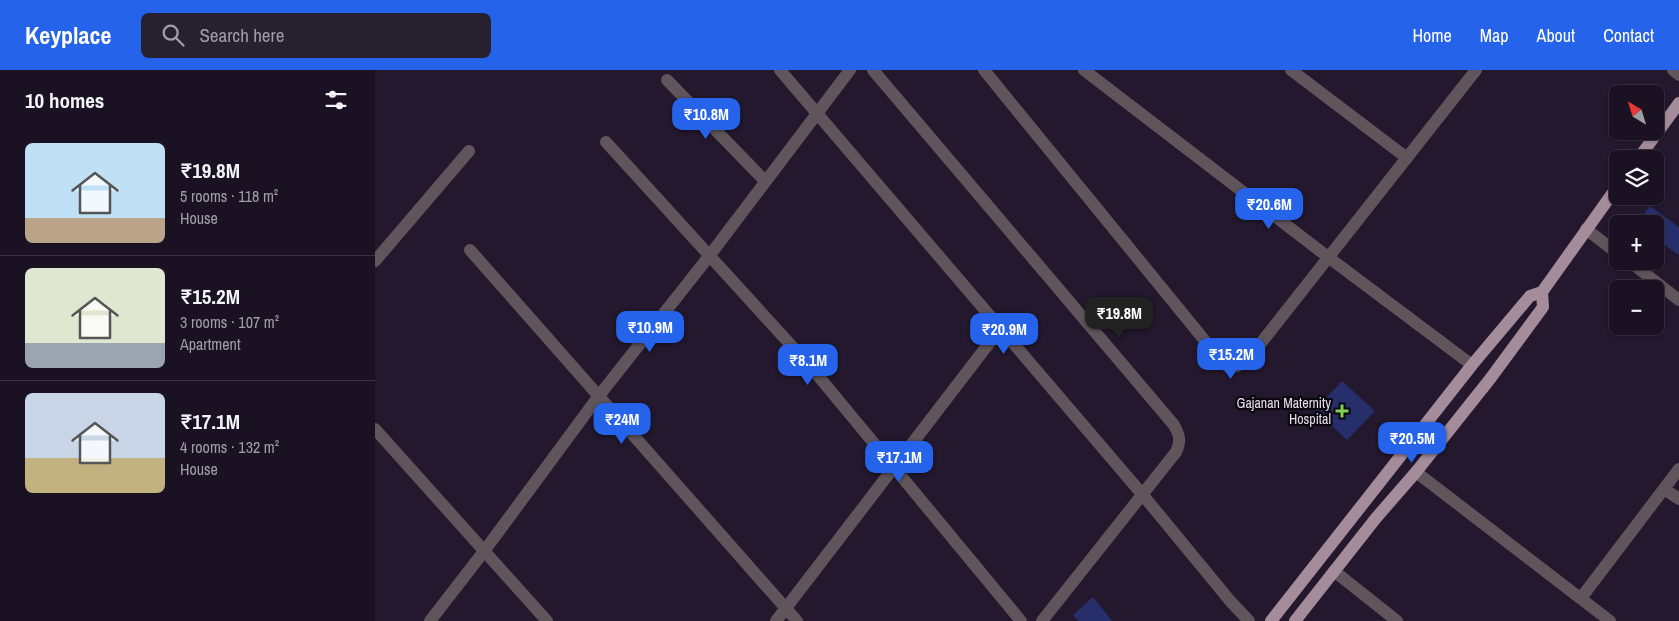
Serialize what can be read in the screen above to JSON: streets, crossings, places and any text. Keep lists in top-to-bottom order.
{
  "places": {
    "health": ["Gajanan Maternity Hospital"]
  },
  "north": "top left",
  "page": {
    "header": "Keyplace",
    "search": "Search here",
    "nav": [
      "Home",
      "Map",
      "About",
      "Contact"
    ],
    "heading": "10 homes",
    "map_buttons": ["+", "−"],
    "price": [
      "₹10.8M",
      "₹20.6M",
      "₹19.8M",
      "₹10.9M",
      "₹20.9M",
      "₹15.2M",
      "₹8.1M",
      "₹24M",
      "₹20.5M",
      "₹17.1M"
    ],
    "list": [
      {
        "name": "₹19.8M",
        "note": "5 rooms · 118 m² · House"
      },
      {
        "name": "₹15.2M",
        "note": "3 rooms · 107 m² · Apartment"
      },
      {
        "name": "₹17.1M",
        "note": "4 rooms · 132 m² · House"
      }
    ]
  }
}
